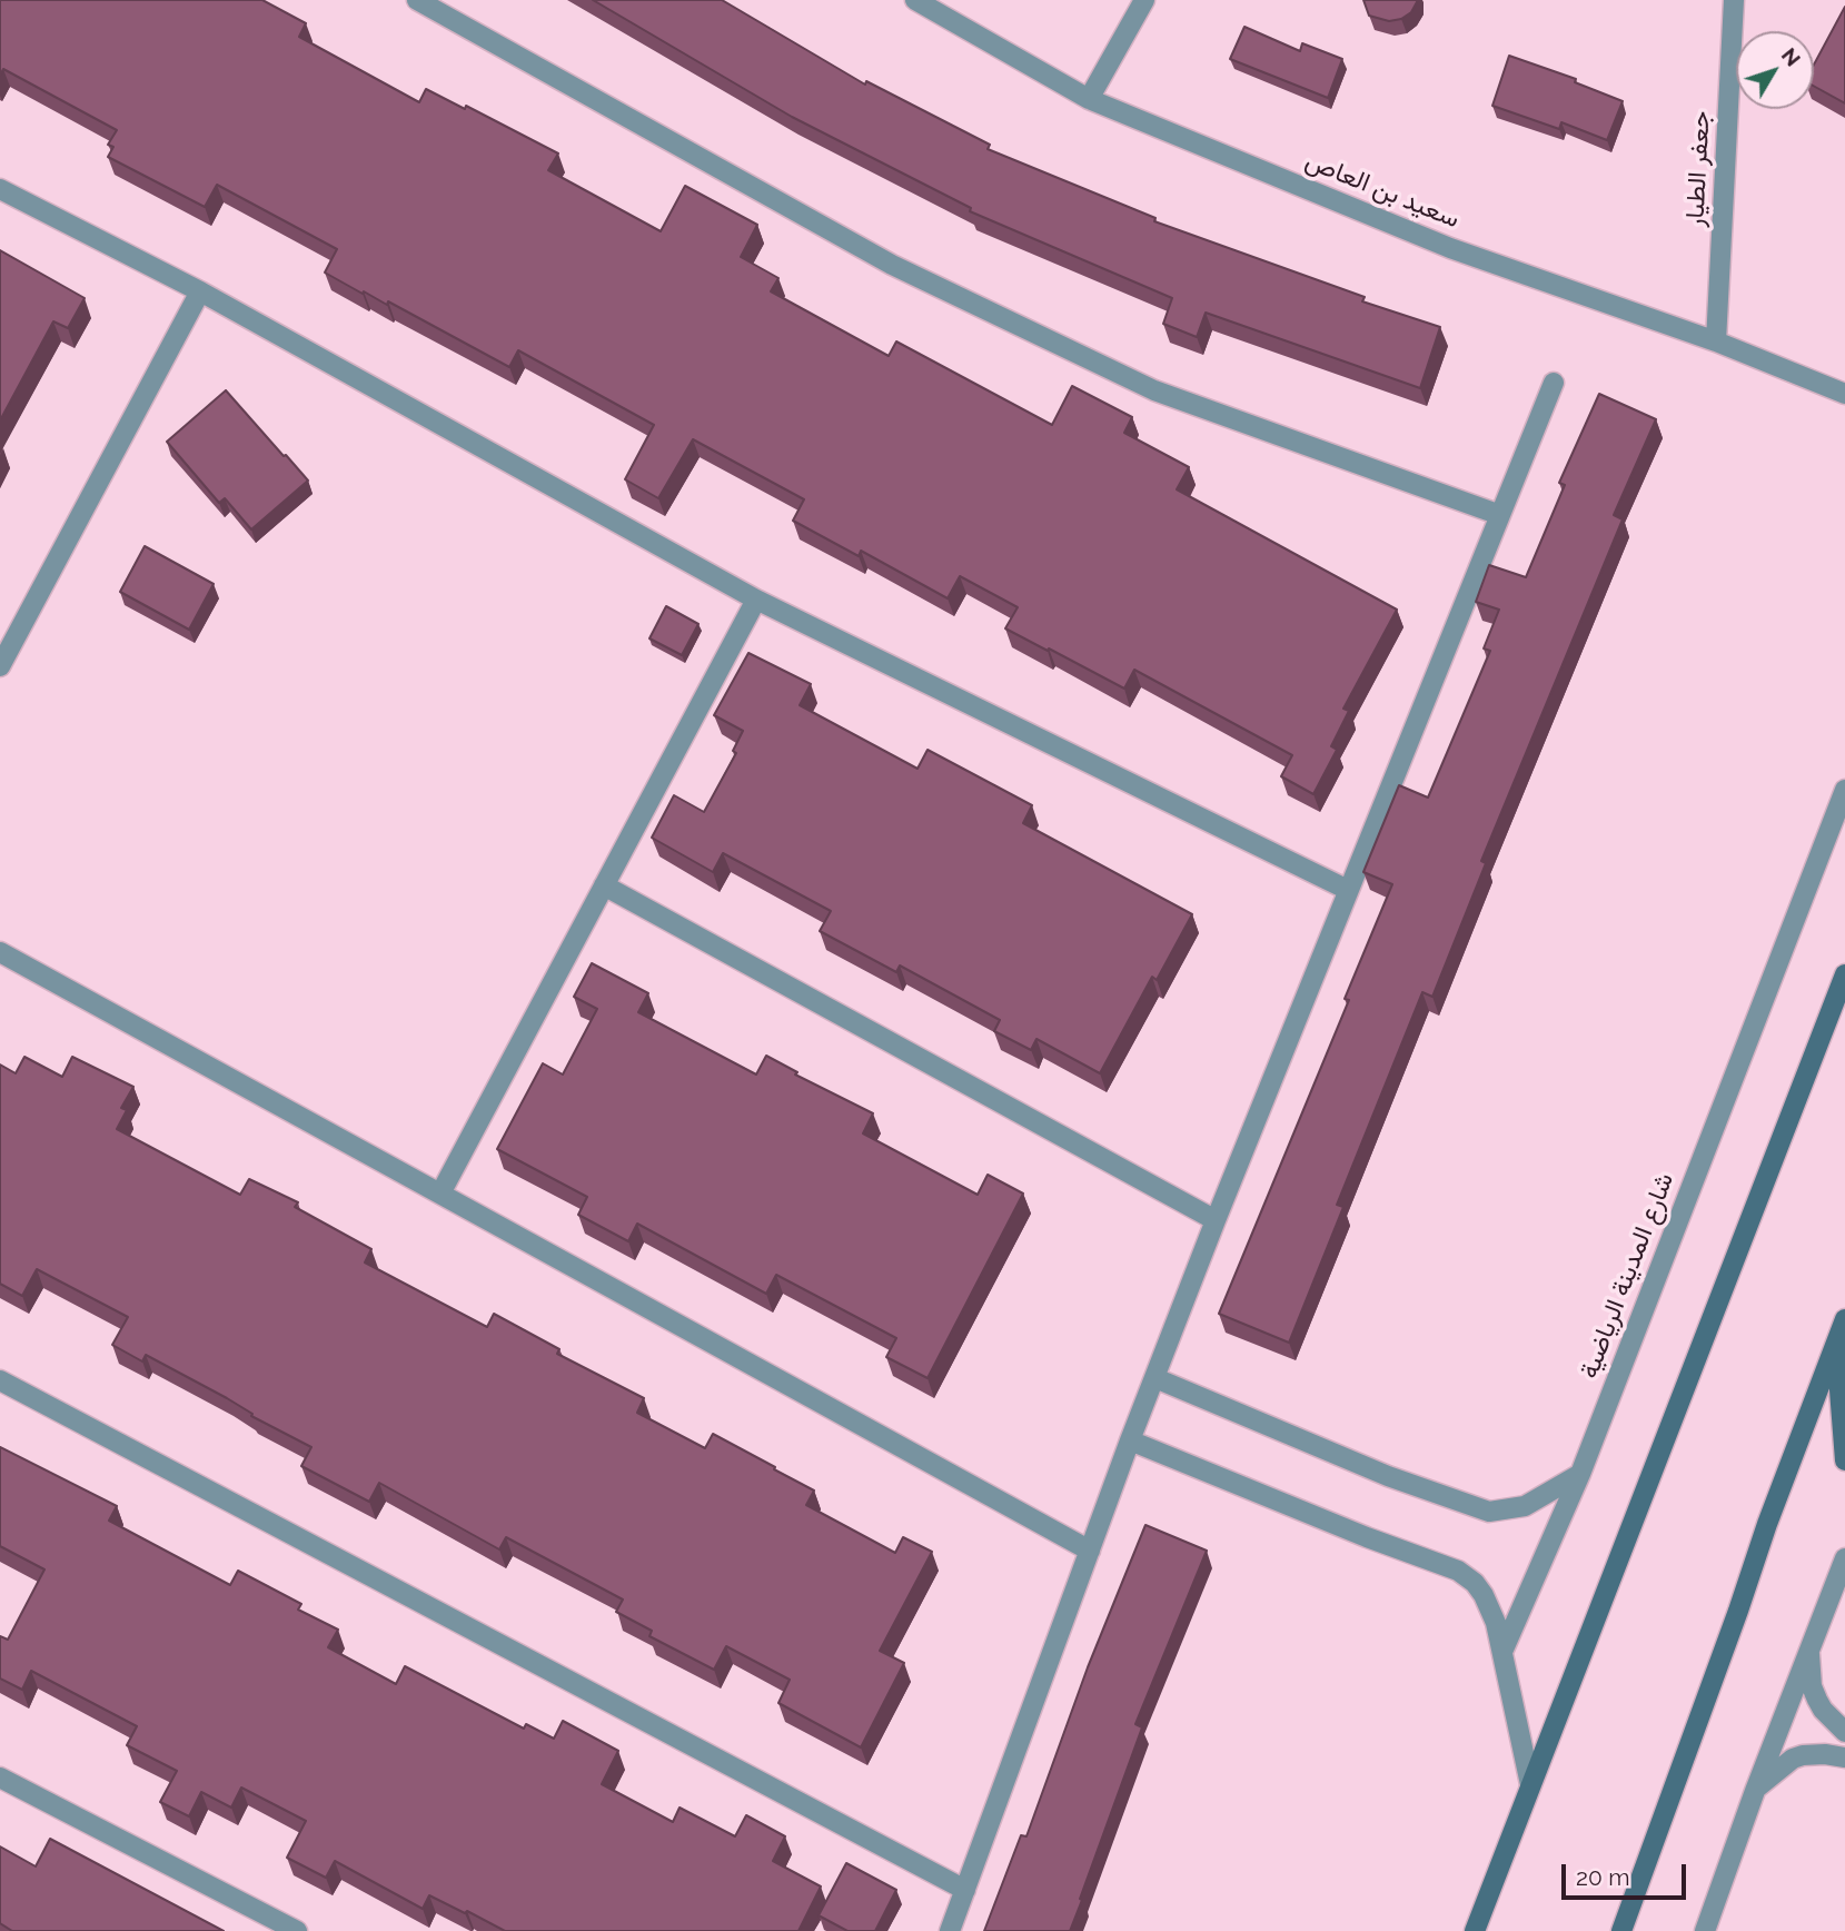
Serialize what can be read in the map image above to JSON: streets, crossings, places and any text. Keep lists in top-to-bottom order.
{
  "streets": {
    "street": ["جعفر الطيار", "سعيد بن العاص", "شارع المدينة الرياضية"]
  },
  "crossings": [
    ["جعفر الطيار", "سعيد بن العاص"]
  ],
  "scale_bar": "20 m",
  "north": "top right"
}
